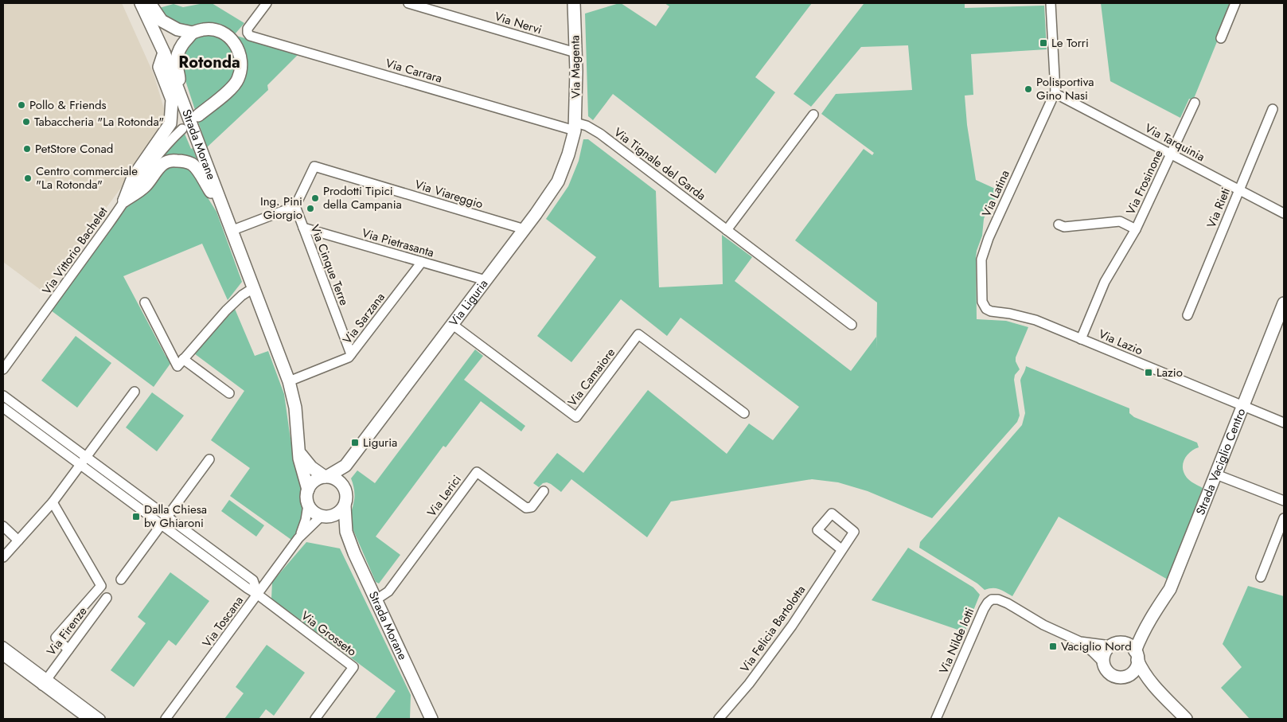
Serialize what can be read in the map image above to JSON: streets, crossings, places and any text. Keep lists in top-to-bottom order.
{
  "streets": {
    "street": [
      "Via Nervi",
      "Via Magenta",
      "Via Carrara",
      "Via Tarquinia",
      "Strada Morane",
      "Via Tignale del Garda",
      "Via Frosinone",
      "Via Latina",
      "Via Viareggio",
      "Via Rieti",
      "Via Pietrasanta",
      "Via Vittorio Bachelet",
      "Via Cinque Terre",
      "Via Liguria",
      "Via Sarzana",
      "Via Lazio",
      "Via Camaiore",
      "Strada Vaciglio Centro",
      "Via Lerici",
      "Via Toscana",
      "Via Felicia Bartolotta",
      "Via Firenze",
      "Via Grosseto",
      "Via Nilde Iotti"
    ]
  },
  "crossings": [
    ["Via Nervi", "Via Magenta"],
    ["Via Magenta", "Via Carrara"],
    ["Via Magenta", "Via Tignale del Garda"],
    ["Via Magenta", "Via Liguria"],
    ["Via Carrara", "Via Tignale del Garda"],
    ["Via Carrara", "Via Liguria"],
    ["Via Tarquinia", "Via Frosinone"],
    ["Via Tarquinia", "Via Latina"],
    ["Via Tarquinia", "Via Rieti"],
    ["Strada Morane", "Via Liguria"],
    ["Strada Morane", "Via Sarzana"],
    ["Strada Morane", "Via Lerici"],
    ["Strada Morane", "Via Toscana"],
    ["Via Tignale del Garda", "Via Liguria"],
    ["Via Frosinone", "Via Lazio"],
    ["Via Latina", "Via Lazio"],
    ["Via Viareggio", "Via Cinque Terre"],
    ["Via Viareggio", "Via Liguria"],
    ["Via Pietrasanta", "Via Cinque Terre"],
    ["Via Pietrasanta", "Via Liguria"],
    ["Via Pietrasanta", "Via Sarzana"],
    ["Via Cinque Terre", "Via Sarzana"],
    ["Via Liguria", "Via Camaiore"],
    ["Via Liguria", "Via Toscana"],
    ["Via Lazio", "Strada Vaciglio Centro"],
    ["Strada Vaciglio Centro", "Via Nilde Iotti"],
    ["Via Toscana", "Via Grosseto"]
  ],
  "districts": ["Rotonda"],
  "places": {
    "transit": [
      "Le Torri",
      "Lazio",
      "Liguria",
      "Dalla Chiesa bv Ghiaroni",
      "Vaciglio Nord"
    ],
    "other": [
      "Polisportiva Gino Nasi",
      "Pollo & Friends",
      "Tabaccheria \"La Rotonda\"",
      "PetStore Conad",
      "Centro commerciale \"La Rotonda\"",
      "Prodotti Tipici della Campania",
      "Ing. Pini Giorgio"
    ]
  }
}
